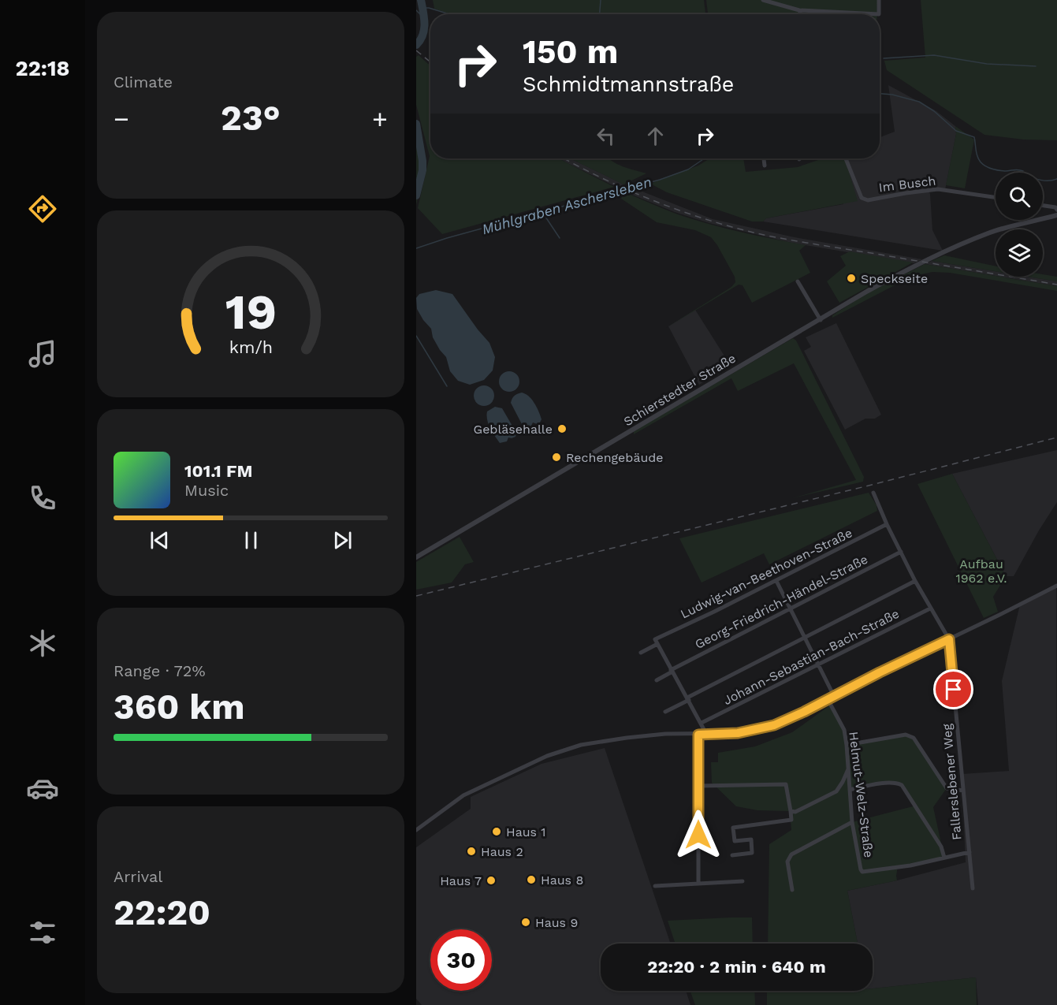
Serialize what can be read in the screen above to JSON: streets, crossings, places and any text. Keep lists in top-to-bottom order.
{
  "streets": {
    "street": [
      "Im Busch",
      "Schierstedter Straße",
      "Ludwig-van-Beethoven-Straße",
      "Georg-Friedrich-Händel-Straße",
      "Johann-Sebastian-Bach-Straße",
      "Fallerslebener Weg",
      "Helmut-Welz-Straße"
    ]
  },
  "crossings": [
    ["Ludwig-van-Beethoven-Straße", "Fallerslebener Weg"],
    ["Georg-Friedrich-Händel-Straße", "Fallerslebener Weg"],
    ["Johann-Sebastian-Bach-Straße", "Fallerslebener Weg"],
    ["Fallerslebener Weg", "Helmut-Welz-Straße"]
  ],
  "water": ["Mühlgraben Aschersleben"],
  "parks": ["Aufbau 1962 e.V."],
  "places": [
    "Speckseite",
    "Gebläsehalle",
    "Rechengebäude",
    "Haus 1",
    "Haus 2",
    "Haus 8",
    "Haus 7",
    "Haus 9"
  ],
  "page": {
    "tabs": "22:18",
    "tile": [
      "Climate",
      ["Range · 72%", "360 km"],
      ["Arrival", "22:20"]
    ],
    "turn": ["150 m", "Schmidtmannstraße"],
    "heat": ["−", "23°", "+"],
    "song": ["101.1 FM", "Music"],
    "limit": "30",
    "trip": "22:20 · 2 min · 640 m",
    "gauge": ["19", "km/h"]
  }
}
